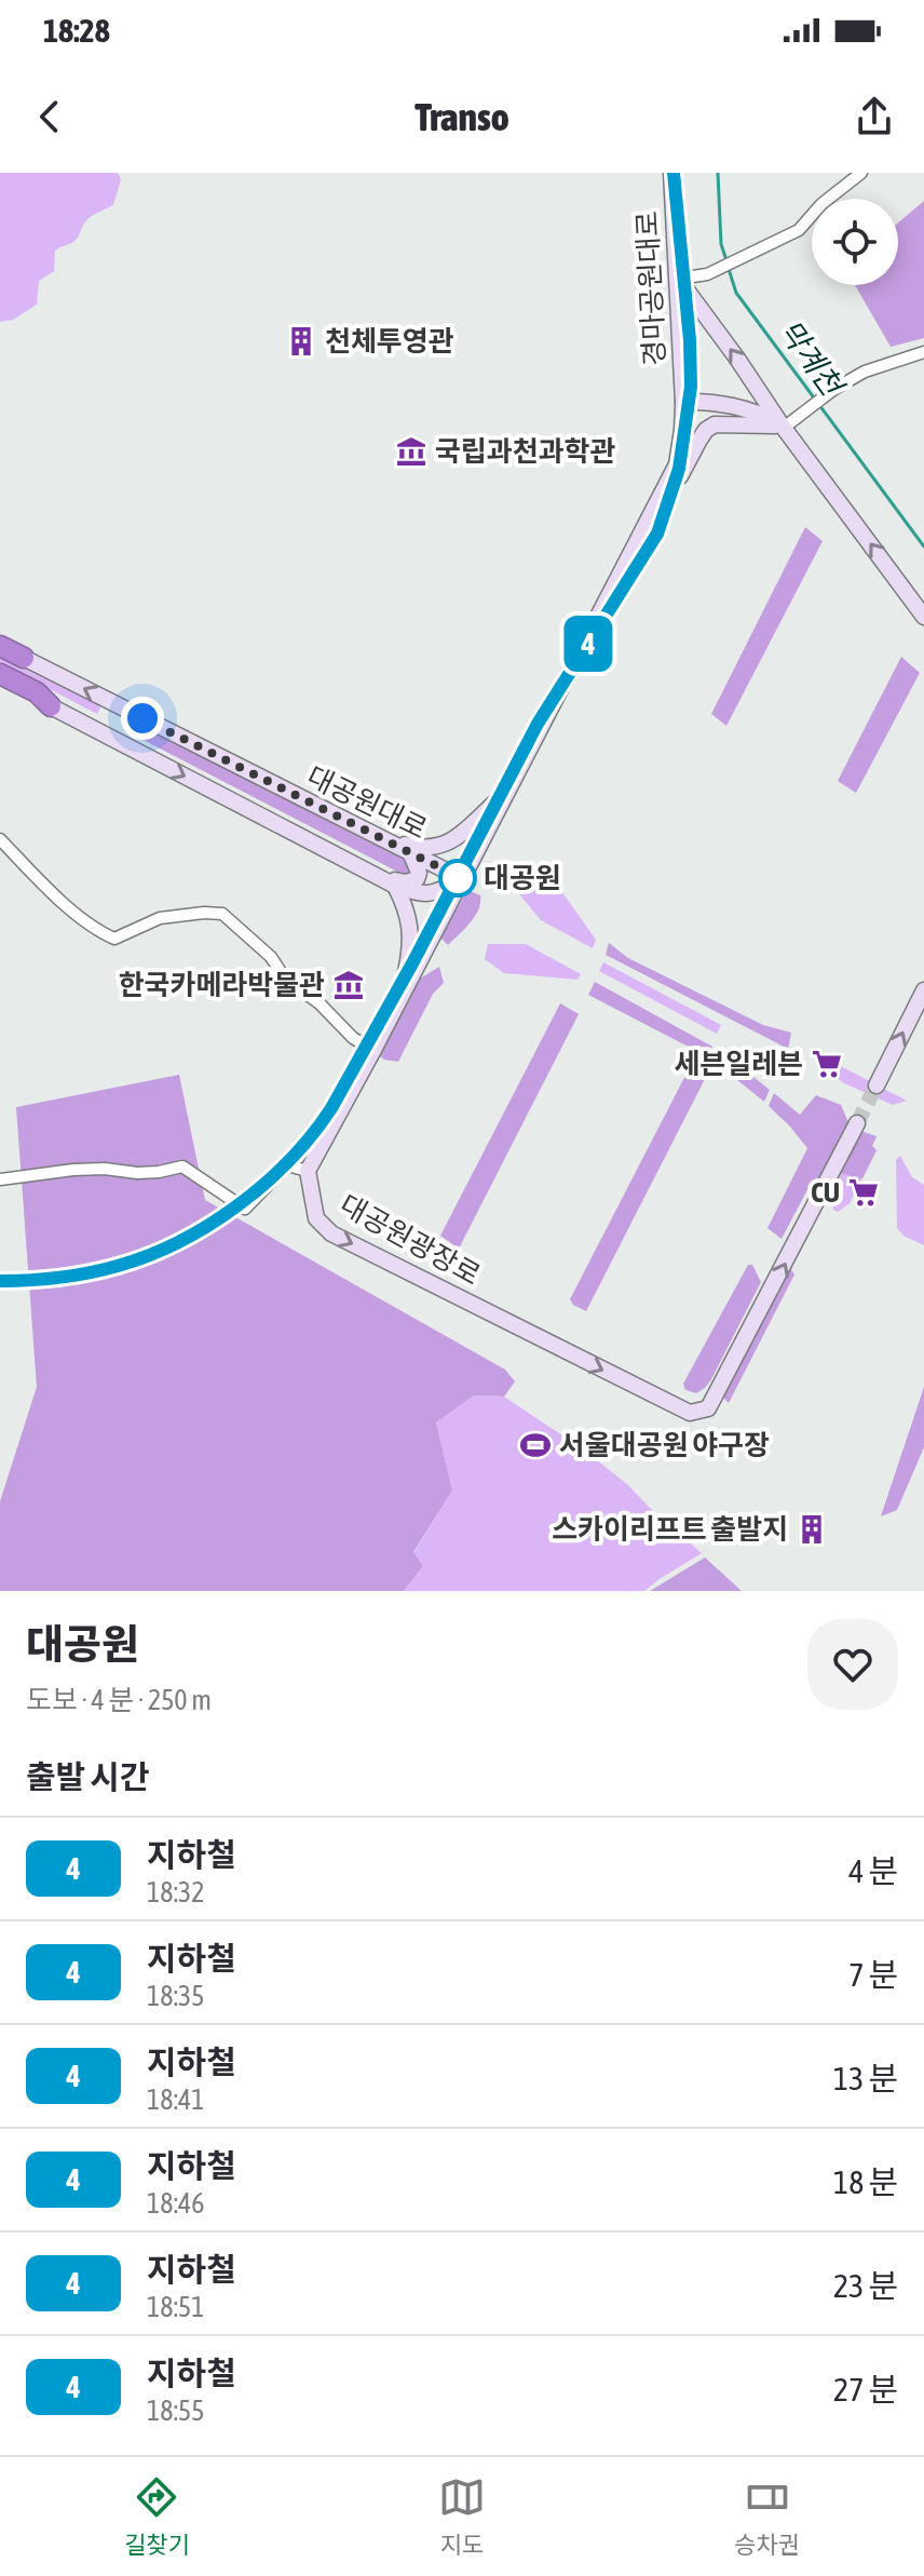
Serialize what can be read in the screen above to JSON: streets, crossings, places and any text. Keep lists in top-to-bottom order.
{
  "streets": {
    "street": ["경마공원대로", "대공원대로", "대공원광장로"]
  },
  "water": ["막계천"],
  "places": {
    "building": ["천체투영관", "스카이리프트 출발지"],
    "museum": ["국립과천과학관", "한국카메라박물관"],
    "other": ["대공원"],
    "supermarket": ["세븐일레븐", "CU"],
    "sports": ["서울대공원 야구장"]
  },
  "lines": ["metro line 4"],
  "page": {
    "status": "18:28",
    "header": "Transo",
    "on_map": "4",
    "heading": [
      ["대공원", "도보 · 4 분 · 250 m"],
      "출발 시간"
    ],
    "list": [
      {
        "mark": "4",
        "name": "지하철",
        "note": "18:32",
        "value": "4 분"
      },
      {
        "mark": "4",
        "name": "지하철",
        "note": "18:35",
        "value": "7 분"
      },
      {
        "mark": "4",
        "name": "지하철",
        "note": "18:41",
        "value": "13 분"
      },
      {
        "mark": "4",
        "name": "지하철",
        "note": "18:46",
        "value": "18 분"
      },
      {
        "mark": "4",
        "name": "지하철",
        "note": "18:51",
        "value": "23 분"
      },
      {
        "mark": "4",
        "name": "지하철",
        "note": "18:55",
        "value": "27 분"
      }
    ],
    "tabs": ["길찾기", "지도", "승차권"]
  }
}
